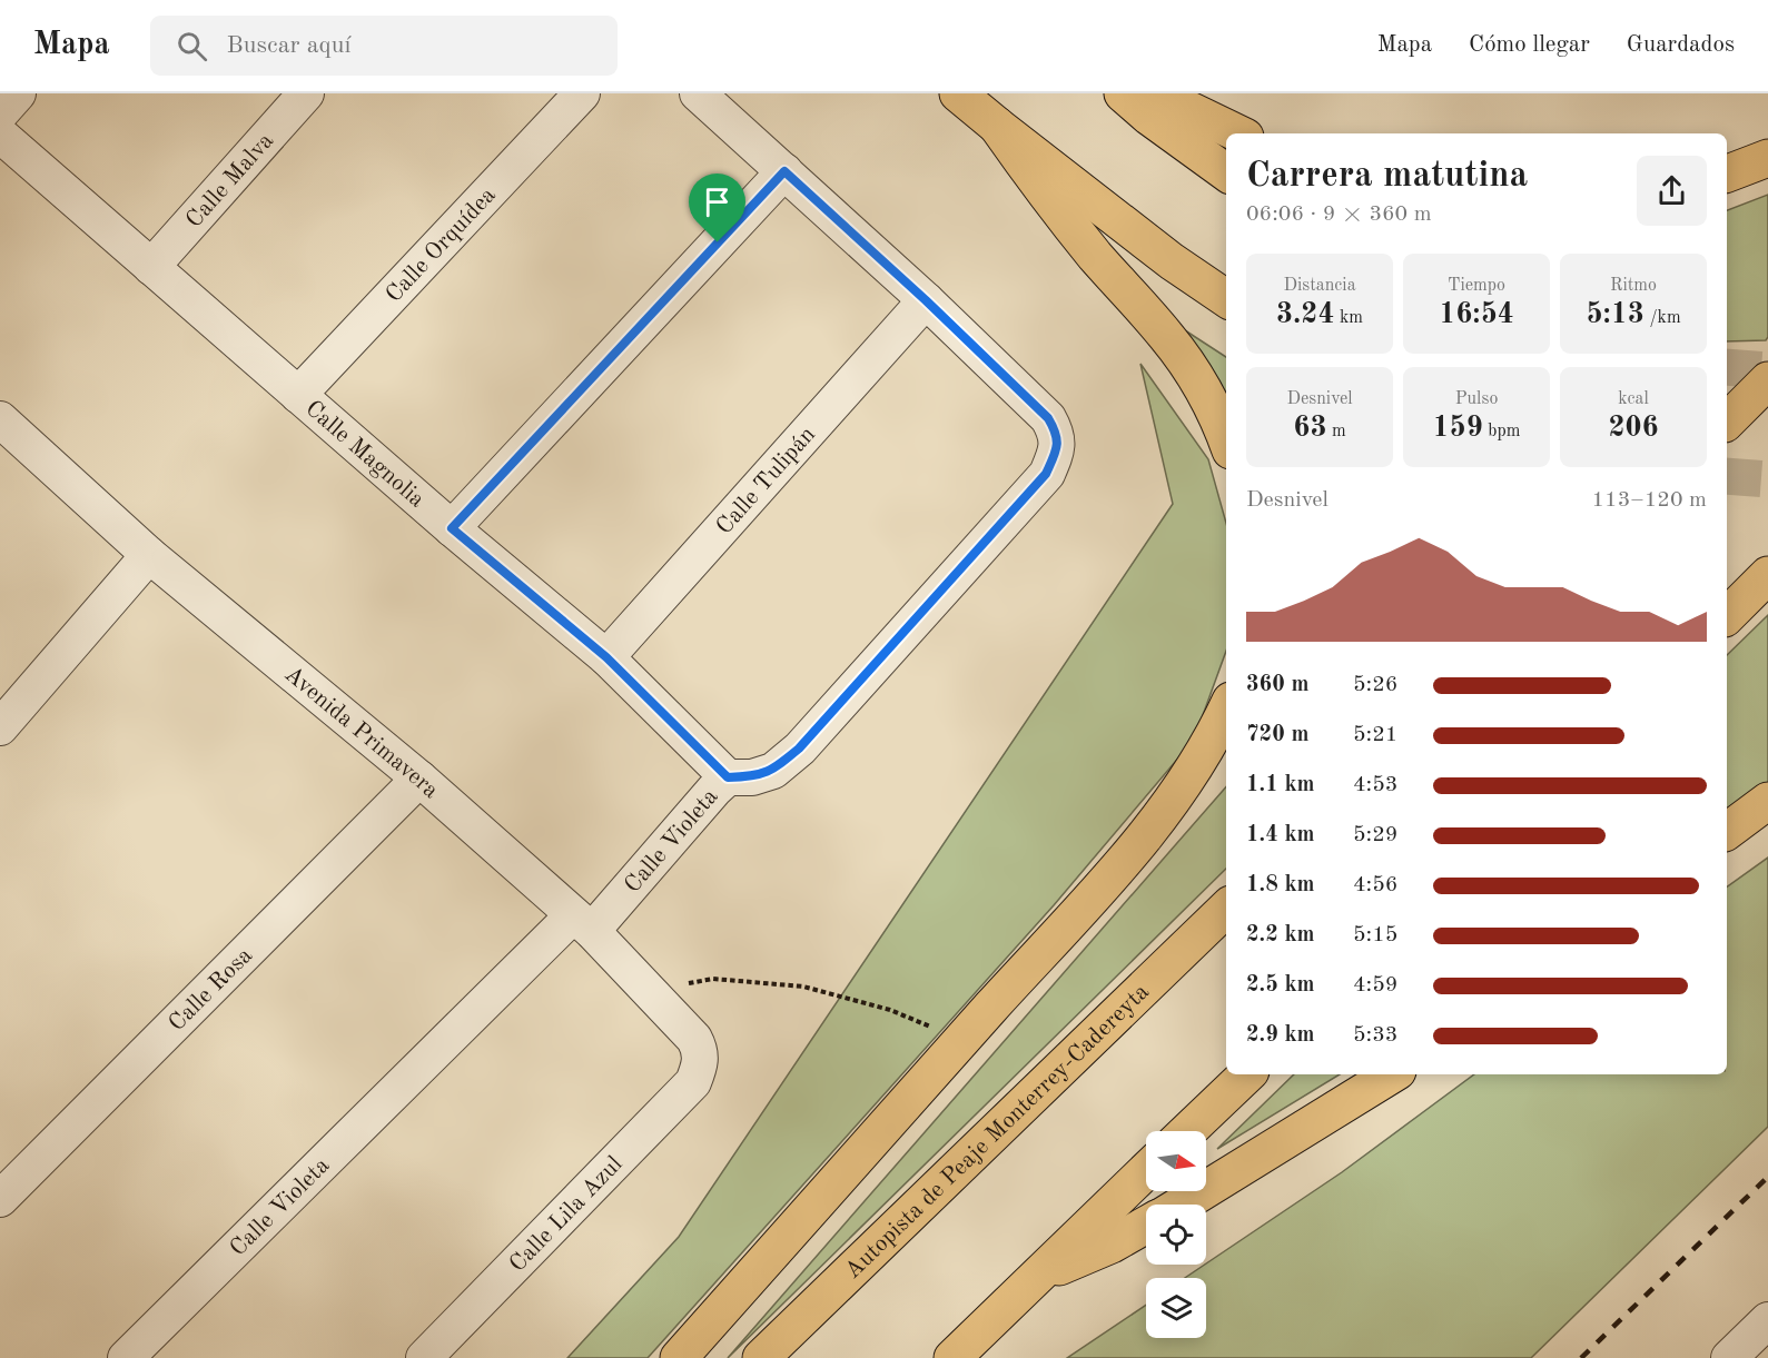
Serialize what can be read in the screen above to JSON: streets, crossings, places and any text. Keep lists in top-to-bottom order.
{
  "streets": {
    "main road": ["Autopista de Peaje Monterrey-Cadereyta"],
    "street": [
      "Calle Malva",
      "Calle Orquídea",
      "Calle Magnolia",
      "Calle Tulipán",
      "Avenida Primavera",
      "Calle Violeta",
      "Calle Rosa",
      "Calle Lila Azul"
    ]
  },
  "crossings": [
    ["Calle Malva", "Calle Magnolia"],
    ["Calle Orquídea", "Calle Magnolia"],
    ["Calle Magnolia", "Calle Tulipán"],
    ["Calle Magnolia", "Calle Violeta"],
    ["Calle Tulipán", "Calle Violeta"],
    ["Avenida Primavera", "Calle Violeta"],
    ["Avenida Primavera", "Calle Rosa"],
    ["Avenida Primavera", "Calle Lila Azul"]
  ],
  "north": "right",
  "page": {
    "header": "Mapa",
    "search": "Buscar aquí",
    "nav": ["Mapa", "Cómo llegar", "Guardados"],
    "heading": ["Carrera matutina", "06:06 · 9 × 360 m"],
    "stats": [
      ["Distancia", "3.24 km"],
      ["Tiempo", "16:54"],
      ["Ritmo", "5:13 /km"],
      ["Desnivel", "63 m"],
      ["Pulso", "159 bpm"],
      ["kcal", "206"]
    ],
    "chart": ["Desnivel", "113–120 m"],
    "list": [
      {
        "name": "360 m",
        "note": "5:26"
      },
      {
        "name": "720 m",
        "note": "5:21"
      },
      {
        "name": "1.1 km",
        "note": "4:53"
      },
      {
        "name": "1.4 km",
        "note": "5:29"
      },
      {
        "name": "1.8 km",
        "note": "4:56"
      },
      {
        "name": "2.2 km",
        "note": "5:15"
      },
      {
        "name": "2.5 km",
        "note": "4:59"
      },
      {
        "name": "2.9 km",
        "note": "5:33"
      }
    ]
  }
}
